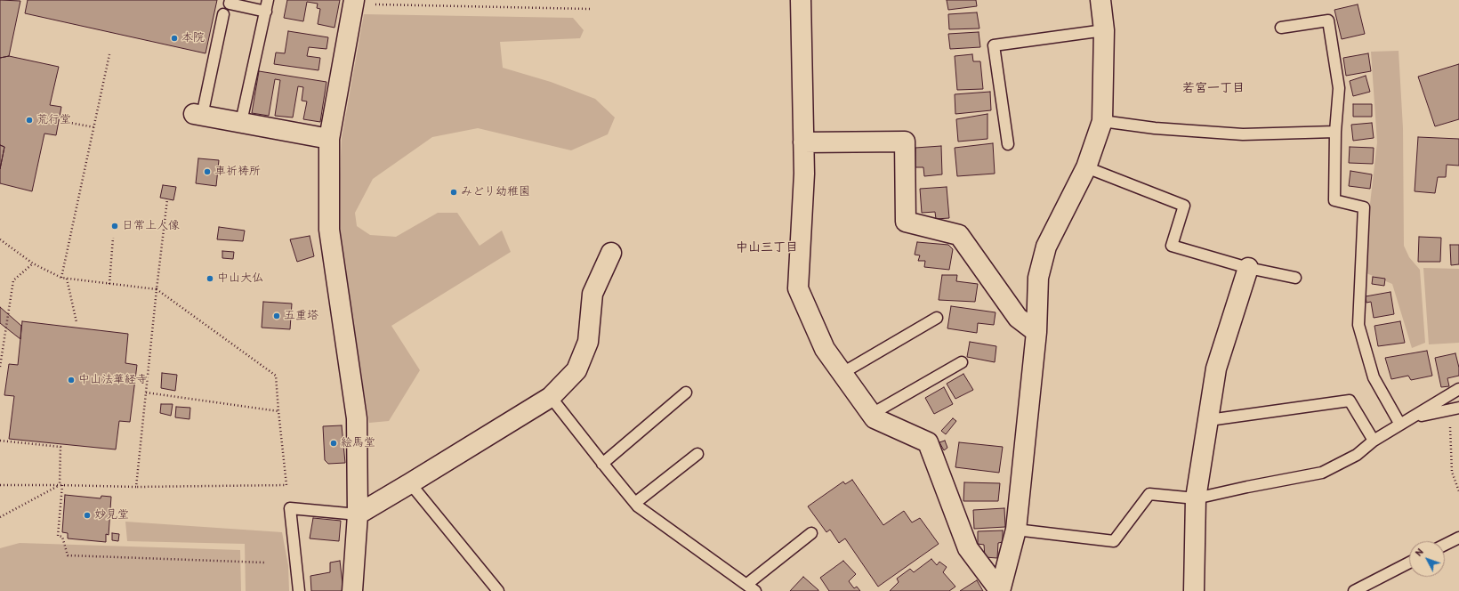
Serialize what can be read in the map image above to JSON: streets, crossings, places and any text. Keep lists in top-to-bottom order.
{
  "districts": ["若宮一丁目", "中山三丁目"],
  "places": [
    "本院",
    "荒行堂",
    "車祈祷所",
    "みどり幼稚園",
    "日常上人像",
    "中山大仏",
    "五重塔",
    "中山法華経寺",
    "絵馬堂",
    "妙見堂"
  ],
  "north": "top left"
}
